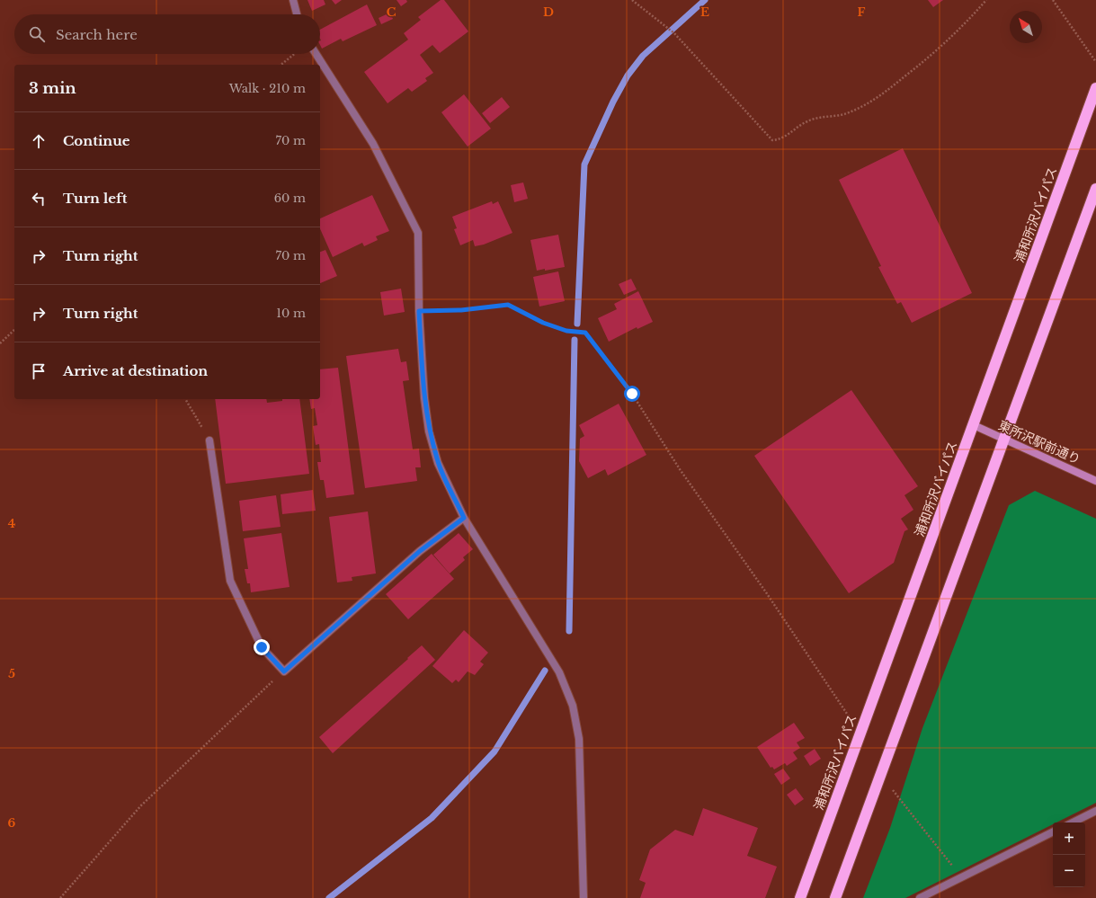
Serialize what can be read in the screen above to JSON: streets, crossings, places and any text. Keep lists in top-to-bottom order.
{
  "streets": {
    "highway": ["浦和所沢バイパス"],
    "street": ["東所沢駅前通り"]
  },
  "crossings": [
    ["浦和所沢バイパス", "東所沢駅前通り"]
  ],
  "north": "top left",
  "page": {
    "search": "Search here",
    "heading": ["3 min", "Walk · 210 m"],
    "list": [
      ["Continue", "70 m"],
      ["Turn left", "60 m"],
      ["Turn right", "70 m"],
      ["Turn right", "10 m"],
      "Arrive at destination"
    ],
    "map_buttons": ["+", "−"]
  },
  "grid": {
    "columns": [
      "C",
      "D",
      "E",
      "F"
    ],
    "rows": ["4", "5", "6"]
  }
}
